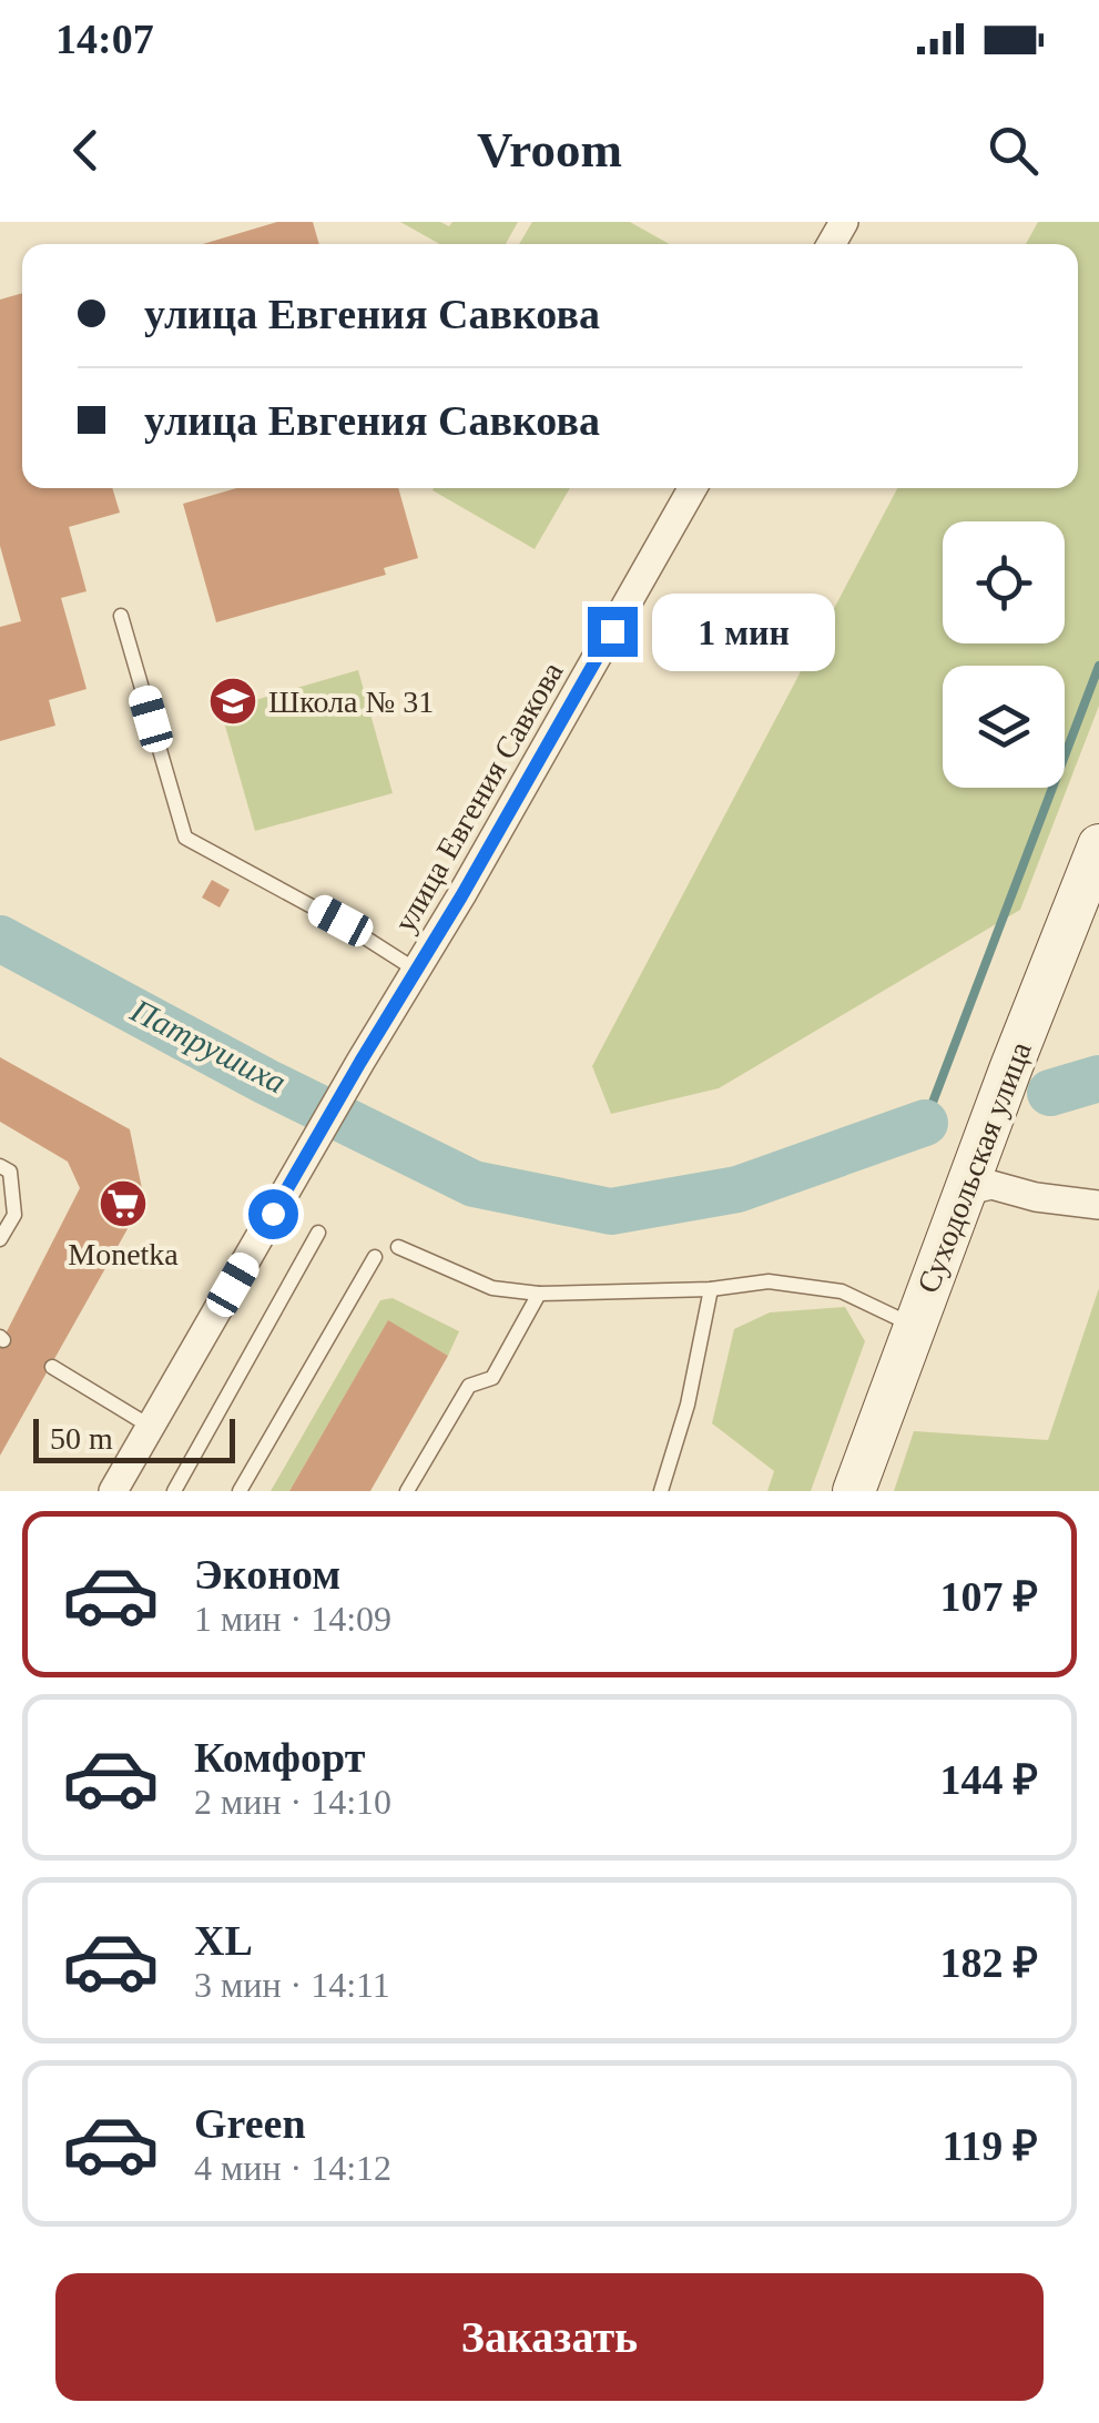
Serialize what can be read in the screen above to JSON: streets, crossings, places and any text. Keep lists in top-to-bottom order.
{
  "streets": {
    "main road": ["Суходольская улица"],
    "street": ["улица Евгения Савкова"]
  },
  "water": ["Патрушиха"],
  "places": {
    "school or university": ["Школа № 31"],
    "supermarket": ["Monetka"]
  },
  "scale_bar": "50 m",
  "page": {
    "status": "14:07",
    "header": "Vroom",
    "banner": ["улица Евгения Савкова", "улица Евгения Савкова"],
    "bubble": "1 мин",
    "scale": "50 m",
    "list": [
      {
        "name": "Эконом",
        "note": "1 мин · 14:09",
        "value": "107 ₽"
      },
      {
        "name": "Комфорт",
        "note": "2 мин · 14:10",
        "value": "144 ₽"
      },
      {
        "name": "XL",
        "note": "3 мин · 14:11",
        "value": "182 ₽"
      },
      {
        "name": "Green",
        "note": "4 мин · 14:12",
        "value": "119 ₽"
      }
    ],
    "buttons": "Заказать"
  }
}
